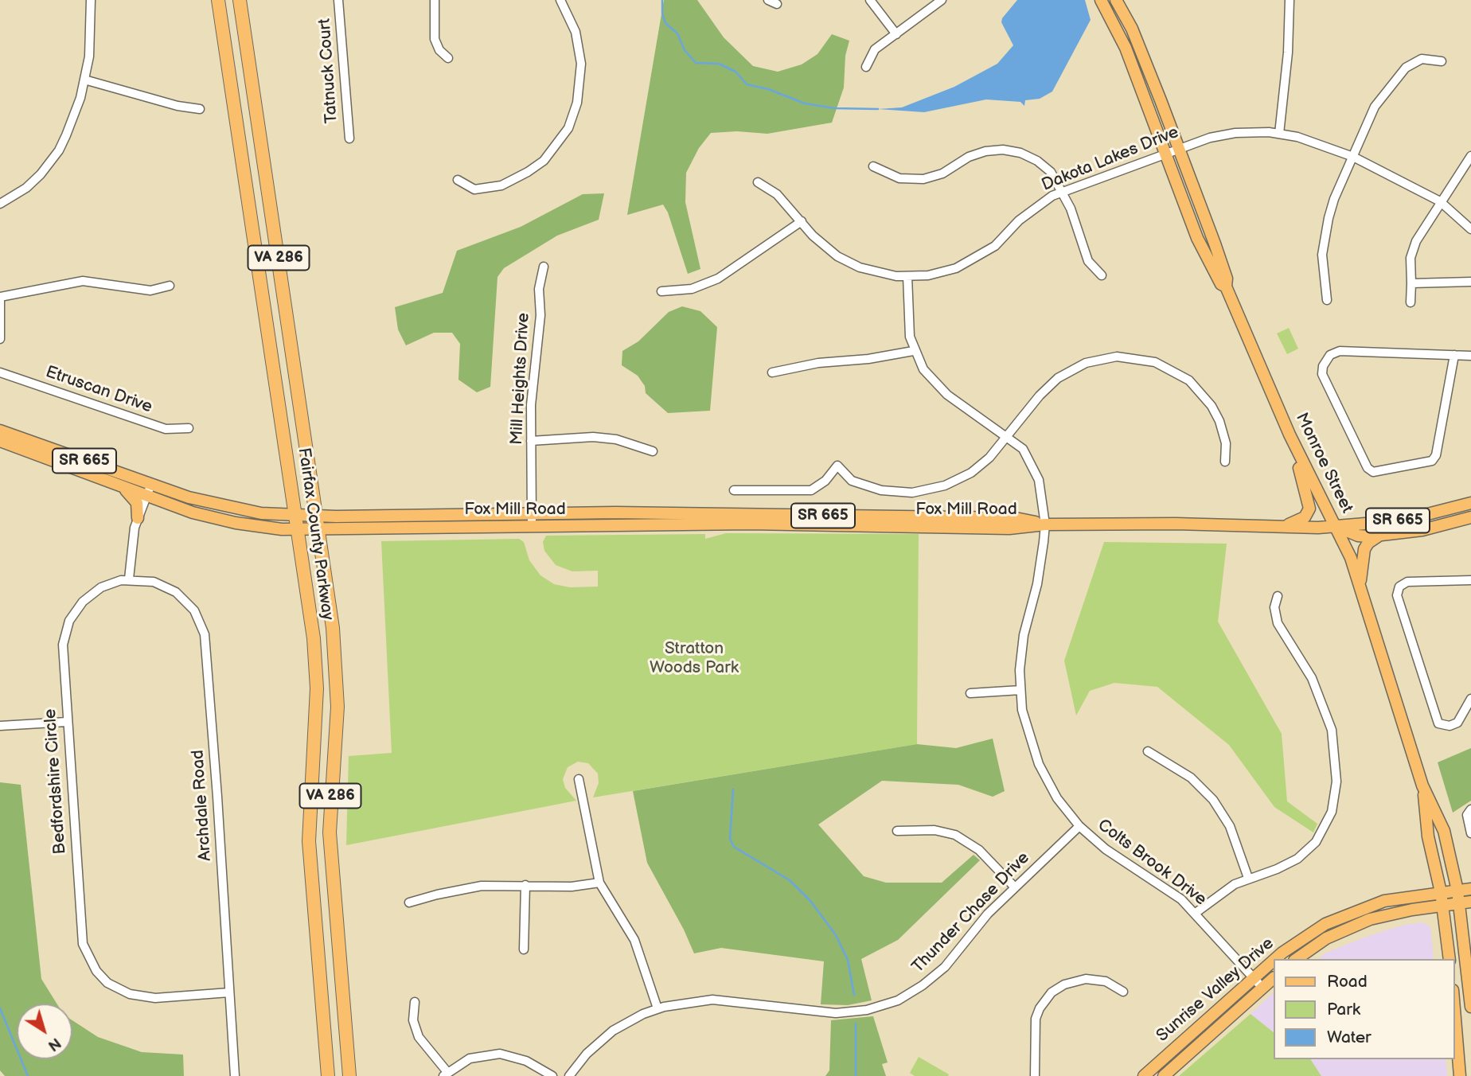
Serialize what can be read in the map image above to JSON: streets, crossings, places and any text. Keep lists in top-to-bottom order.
{
  "streets": {
    "highway": ["VA 286", "Fairfax County Parkway"],
    "main road": [
      "SR 665",
      "Monroe Street",
      "Fox Mill Road",
      "Sunrise Valley Drive"
    ],
    "street": [
      "Tatnuck Court",
      "Dakota Lakes Drive",
      "Mill Heights Drive",
      "Etruscan Drive",
      "Bedfordshire Circle",
      "Archdale Road",
      "Colts Brook Drive",
      "Thunder Chase Drive"
    ]
  },
  "crossings": [
    ["Dakota Lakes Drive", "Monroe Street"],
    ["Mill Heights Drive", "Fox Mill Road"],
    ["Monroe Street", "Fox Mill Road"],
    ["Monroe Street", "Sunrise Valley Drive"],
    ["Fox Mill Road", "Fairfax County Parkway"],
    ["Fox Mill Road", "Colts Brook Drive"],
    ["Bedfordshire Circle", "Archdale Road"],
    ["Colts Brook Drive", "Thunder Chase Drive"],
    ["Colts Brook Drive", "Sunrise Valley Drive"]
  ],
  "parks": ["Stratton Woods Park"],
  "legend": ["Road", "Park", "Water"],
  "north": "bottom right"
}
